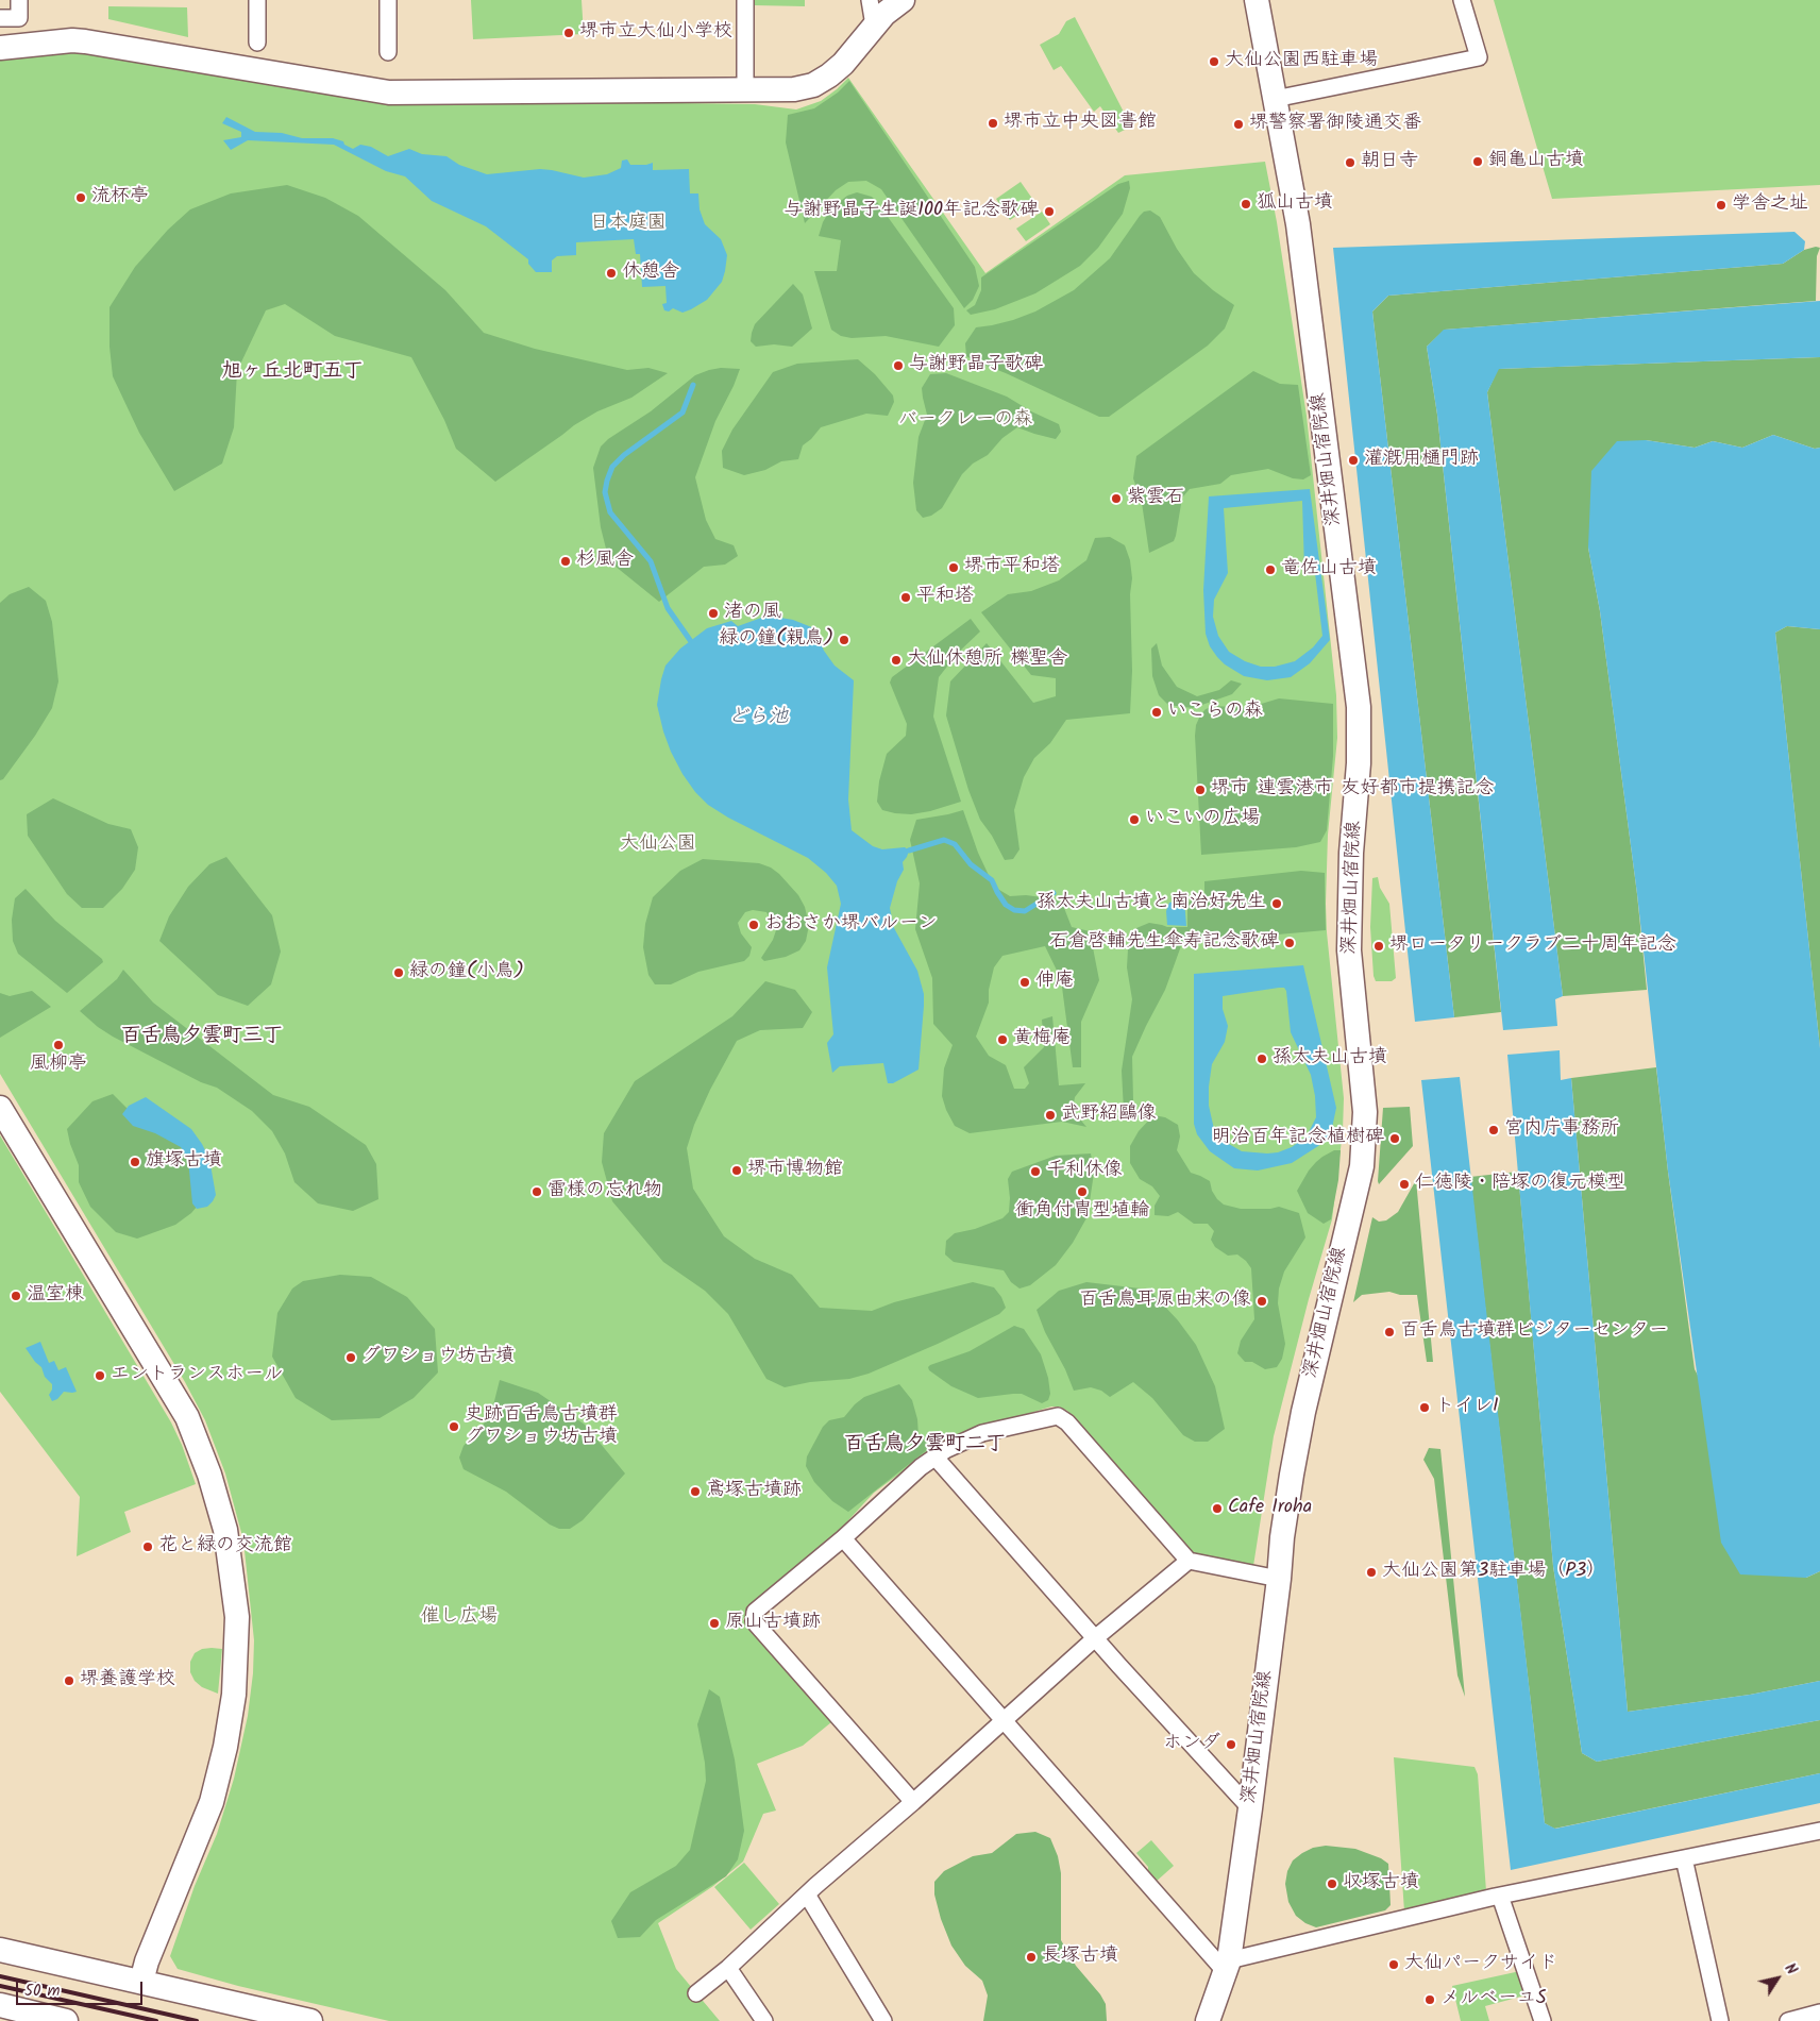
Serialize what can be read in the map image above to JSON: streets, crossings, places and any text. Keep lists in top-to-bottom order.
{
  "streets": {
    "street": ["深井畑山宿院線"]
  },
  "districts": ["旭ヶ丘北町五丁", "百舌鳥夕雲町三丁", "百舌鳥夕雲町二丁"],
  "water": ["どら池"],
  "parks": [
    "日本庭園",
    "バークレーの森",
    "大仙公園",
    "催し広場"
  ],
  "places": [
    "堺市立大仙小学校",
    "大仙公園西駐車場",
    "堺市立中央図書館",
    "堺警察署御陵通交番",
    "銅亀山古墳",
    "朝日寺",
    "流杯亭",
    "狐山古墳",
    "学舎之址",
    "与謝野晶子生誕100年記念歌碑",
    "休憩舎",
    "与謝野晶子歌碑",
    "灌漑用樋門跡",
    "紫雲石",
    "杉風舎",
    "堺市平和塔",
    "竜佐山古墳",
    "平和塔",
    "渚の風",
    "緑の鐘(親鳥)",
    "大仙休憩所 櫟聖舎",
    "いこらの森",
    "堺市 連雲港市 友好都市提携記念",
    "いこいの広場",
    "孫太夫山古墳と南治好先生",
    "おおさか堺バルーン",
    "石倉啓輔先生傘寿記念歌碑",
    "堺ロータリークラブ二十周年記念",
    "緑の鐘(小鳥)",
    "伸庵",
    "黄梅庵",
    "風柳亭",
    "孫太夫山古墳",
    "武野紹鷗像",
    "宮内庁事務所",
    "明治百年記念植樹碑",
    "旗塚古墳",
    "堺市博物館",
    "千利休像",
    "仁徳陵・陪塚の復元模型",
    "雷様の忘れ物",
    "衝角付冑型埴輪",
    "温室棟",
    "百舌鳥耳原由来の像",
    "百舌鳥古墳群ビジターセンター",
    "グワショウ坊古墳",
    "エントランスホール",
    "トイレI",
    "史跡百舌鳥古墳群 グワショウ坊古墳",
    "鳶塚古墳跡",
    "Cafe Iroha",
    "花と緑の交流館",
    "大仙公園第3駐車場（P3）",
    "原山古墳跡",
    "堺養護学校",
    "ホンダ",
    "収塚古墳",
    "長塚古墳",
    "大仙パークサイド",
    "メルベーユS"
  ],
  "scale_bar": "50 m",
  "north": "top right"
}
